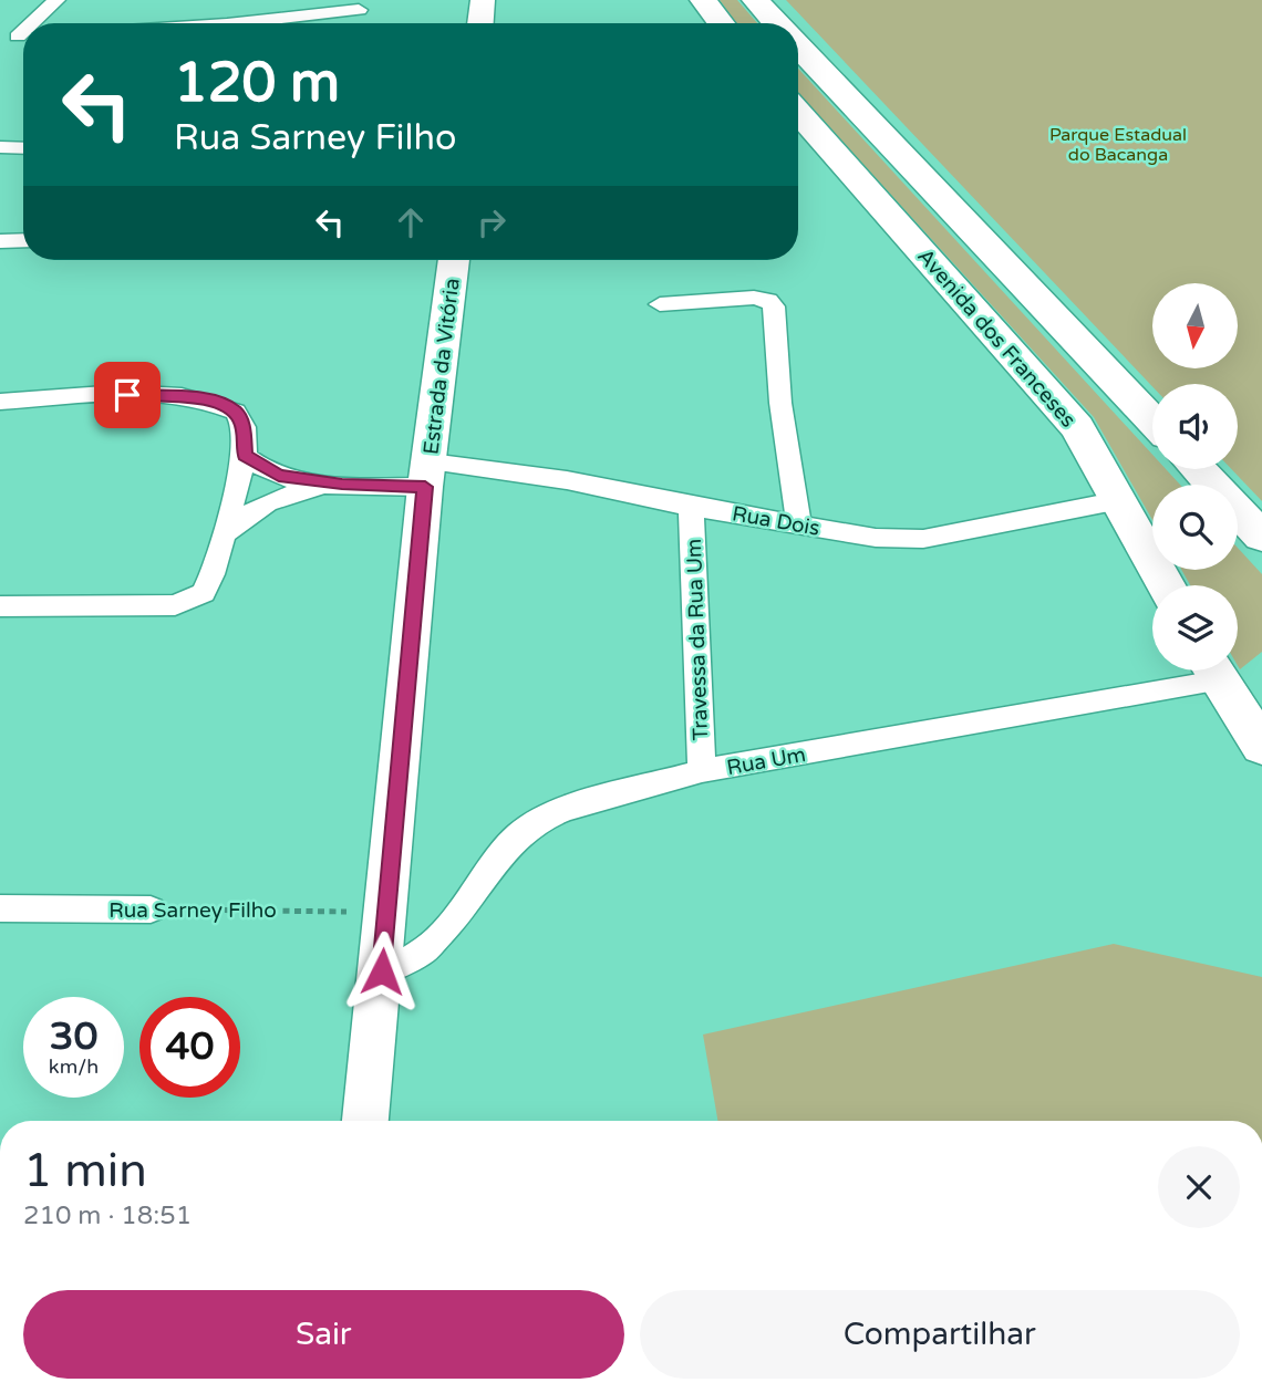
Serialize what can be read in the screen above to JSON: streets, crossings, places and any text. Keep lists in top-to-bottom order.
{
  "streets": {
    "main road": ["Avenida dos Franceses"],
    "street": [
      "Estrada da Vitória",
      "Rua Dois",
      "Travessa da Rua Um",
      "Rua Um",
      "Rua Sarney Filho"
    ]
  },
  "crossings": [
    ["Avenida dos Franceses", "Rua Dois"],
    ["Estrada da Vitória", "Rua Dois"],
    ["Estrada da Vitória", "Rua Um"],
    ["Estrada da Vitória", "Rua Sarney Filho"],
    ["Rua Dois", "Travessa da Rua Um"],
    ["Travessa da Rua Um", "Rua Um"]
  ],
  "parks": ["Parque Estadual do Bacanga"],
  "north": "bottom",
  "page": {
    "turn": ["120 m", "Rua Sarney Filho"],
    "speed": "30 km/h",
    "limit": "40",
    "heading": ["1 min", "210 m · 18:51"],
    "buttons": ["Sair", "Compartilhar"]
  }
}
